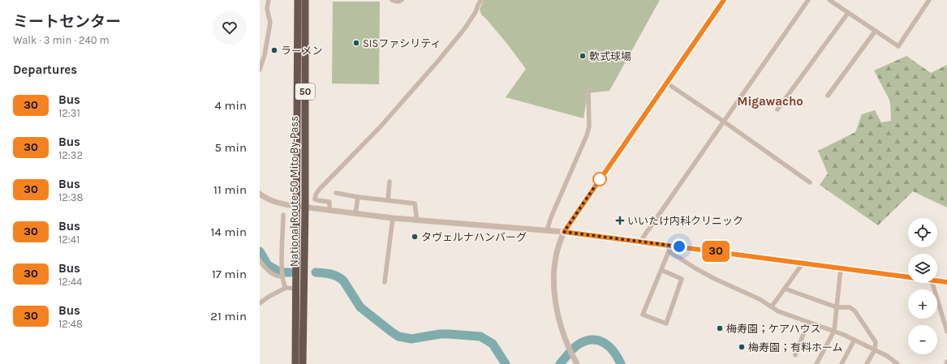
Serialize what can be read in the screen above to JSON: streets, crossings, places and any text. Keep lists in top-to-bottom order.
{
  "streets": {
    "highway": ["50", "National Route 50 Mito By-Pass"]
  },
  "districts": ["Migawacho"],
  "places": {
    "other": [
      "SISファシリティ",
      "ラーメン",
      "軟式球場",
      "タヴェルナハンバーグ",
      "梅寿園；ケアハウス",
      "梅寿園；有料ホーム"
    ],
    "health": ["いいたけ内科クリニック"]
  },
  "lines": ["bus line 30"],
  "page": {
    "heading": [
      ["ミートセンター", "Walk · 3 min · 240 m"],
      "Departures"
    ],
    "on_map": "30",
    "list": [
      {
        "mark": "30",
        "name": "Bus",
        "note": "12:31",
        "value": "4 min"
      },
      {
        "mark": "30",
        "name": "Bus",
        "note": "12:32",
        "value": "5 min"
      },
      {
        "mark": "30",
        "name": "Bus",
        "note": "12:38",
        "value": "11 min"
      },
      {
        "mark": "30",
        "name": "Bus",
        "note": "12:41",
        "value": "14 min"
      },
      {
        "mark": "30",
        "name": "Bus",
        "note": "12:44",
        "value": "17 min"
      },
      {
        "mark": "30",
        "name": "Bus",
        "note": "12:48",
        "value": "21 min"
      }
    ],
    "map_buttons": ["+", "−"]
  }
}
